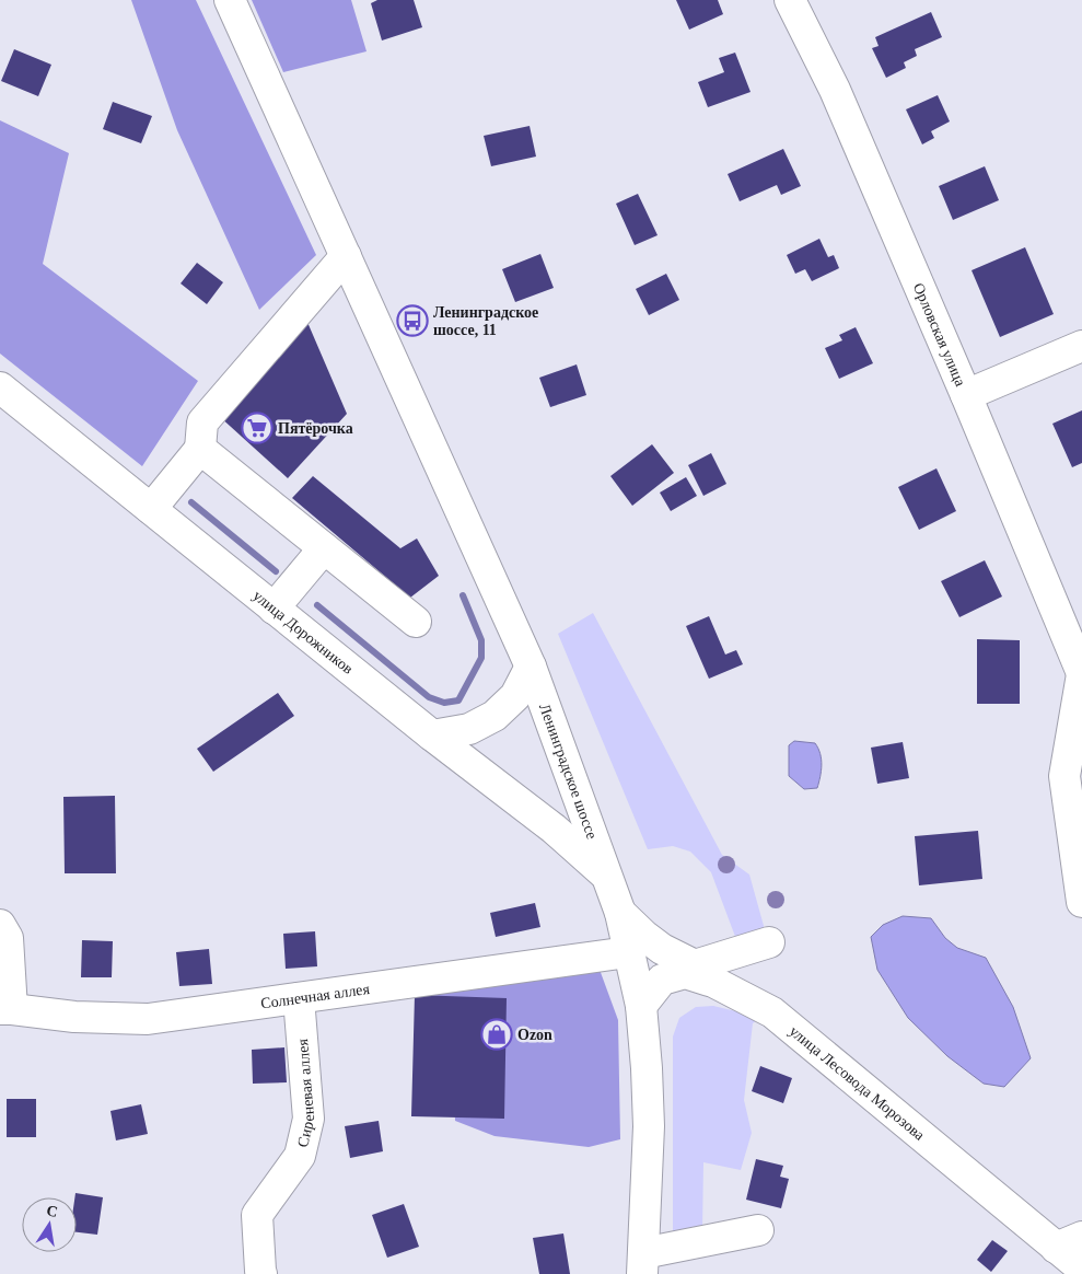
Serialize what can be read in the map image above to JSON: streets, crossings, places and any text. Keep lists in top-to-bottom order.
{
  "streets": {
    "street": [
      "Орловская улица",
      "улица Дорожников",
      "Ленинградское шоссе",
      "Солнечная аллея",
      "улица Лесовода Морозова",
      "Сиреневая аллея"
    ]
  },
  "crossings": [
    ["улица Дорожников", "Ленинградское шоссе"],
    ["Ленинградское шоссе", "Солнечная аллея"],
    ["Ленинградское шоссе", "улица Лесовода Морозова"],
    ["Солнечная аллея", "Сиреневая аллея"]
  ],
  "places": {
    "bus stop": ["Ленинградское шоссе, 11"],
    "supermarket": ["Пятёрочка"],
    "shop": ["Ozon"]
  },
  "north": "top"
}
